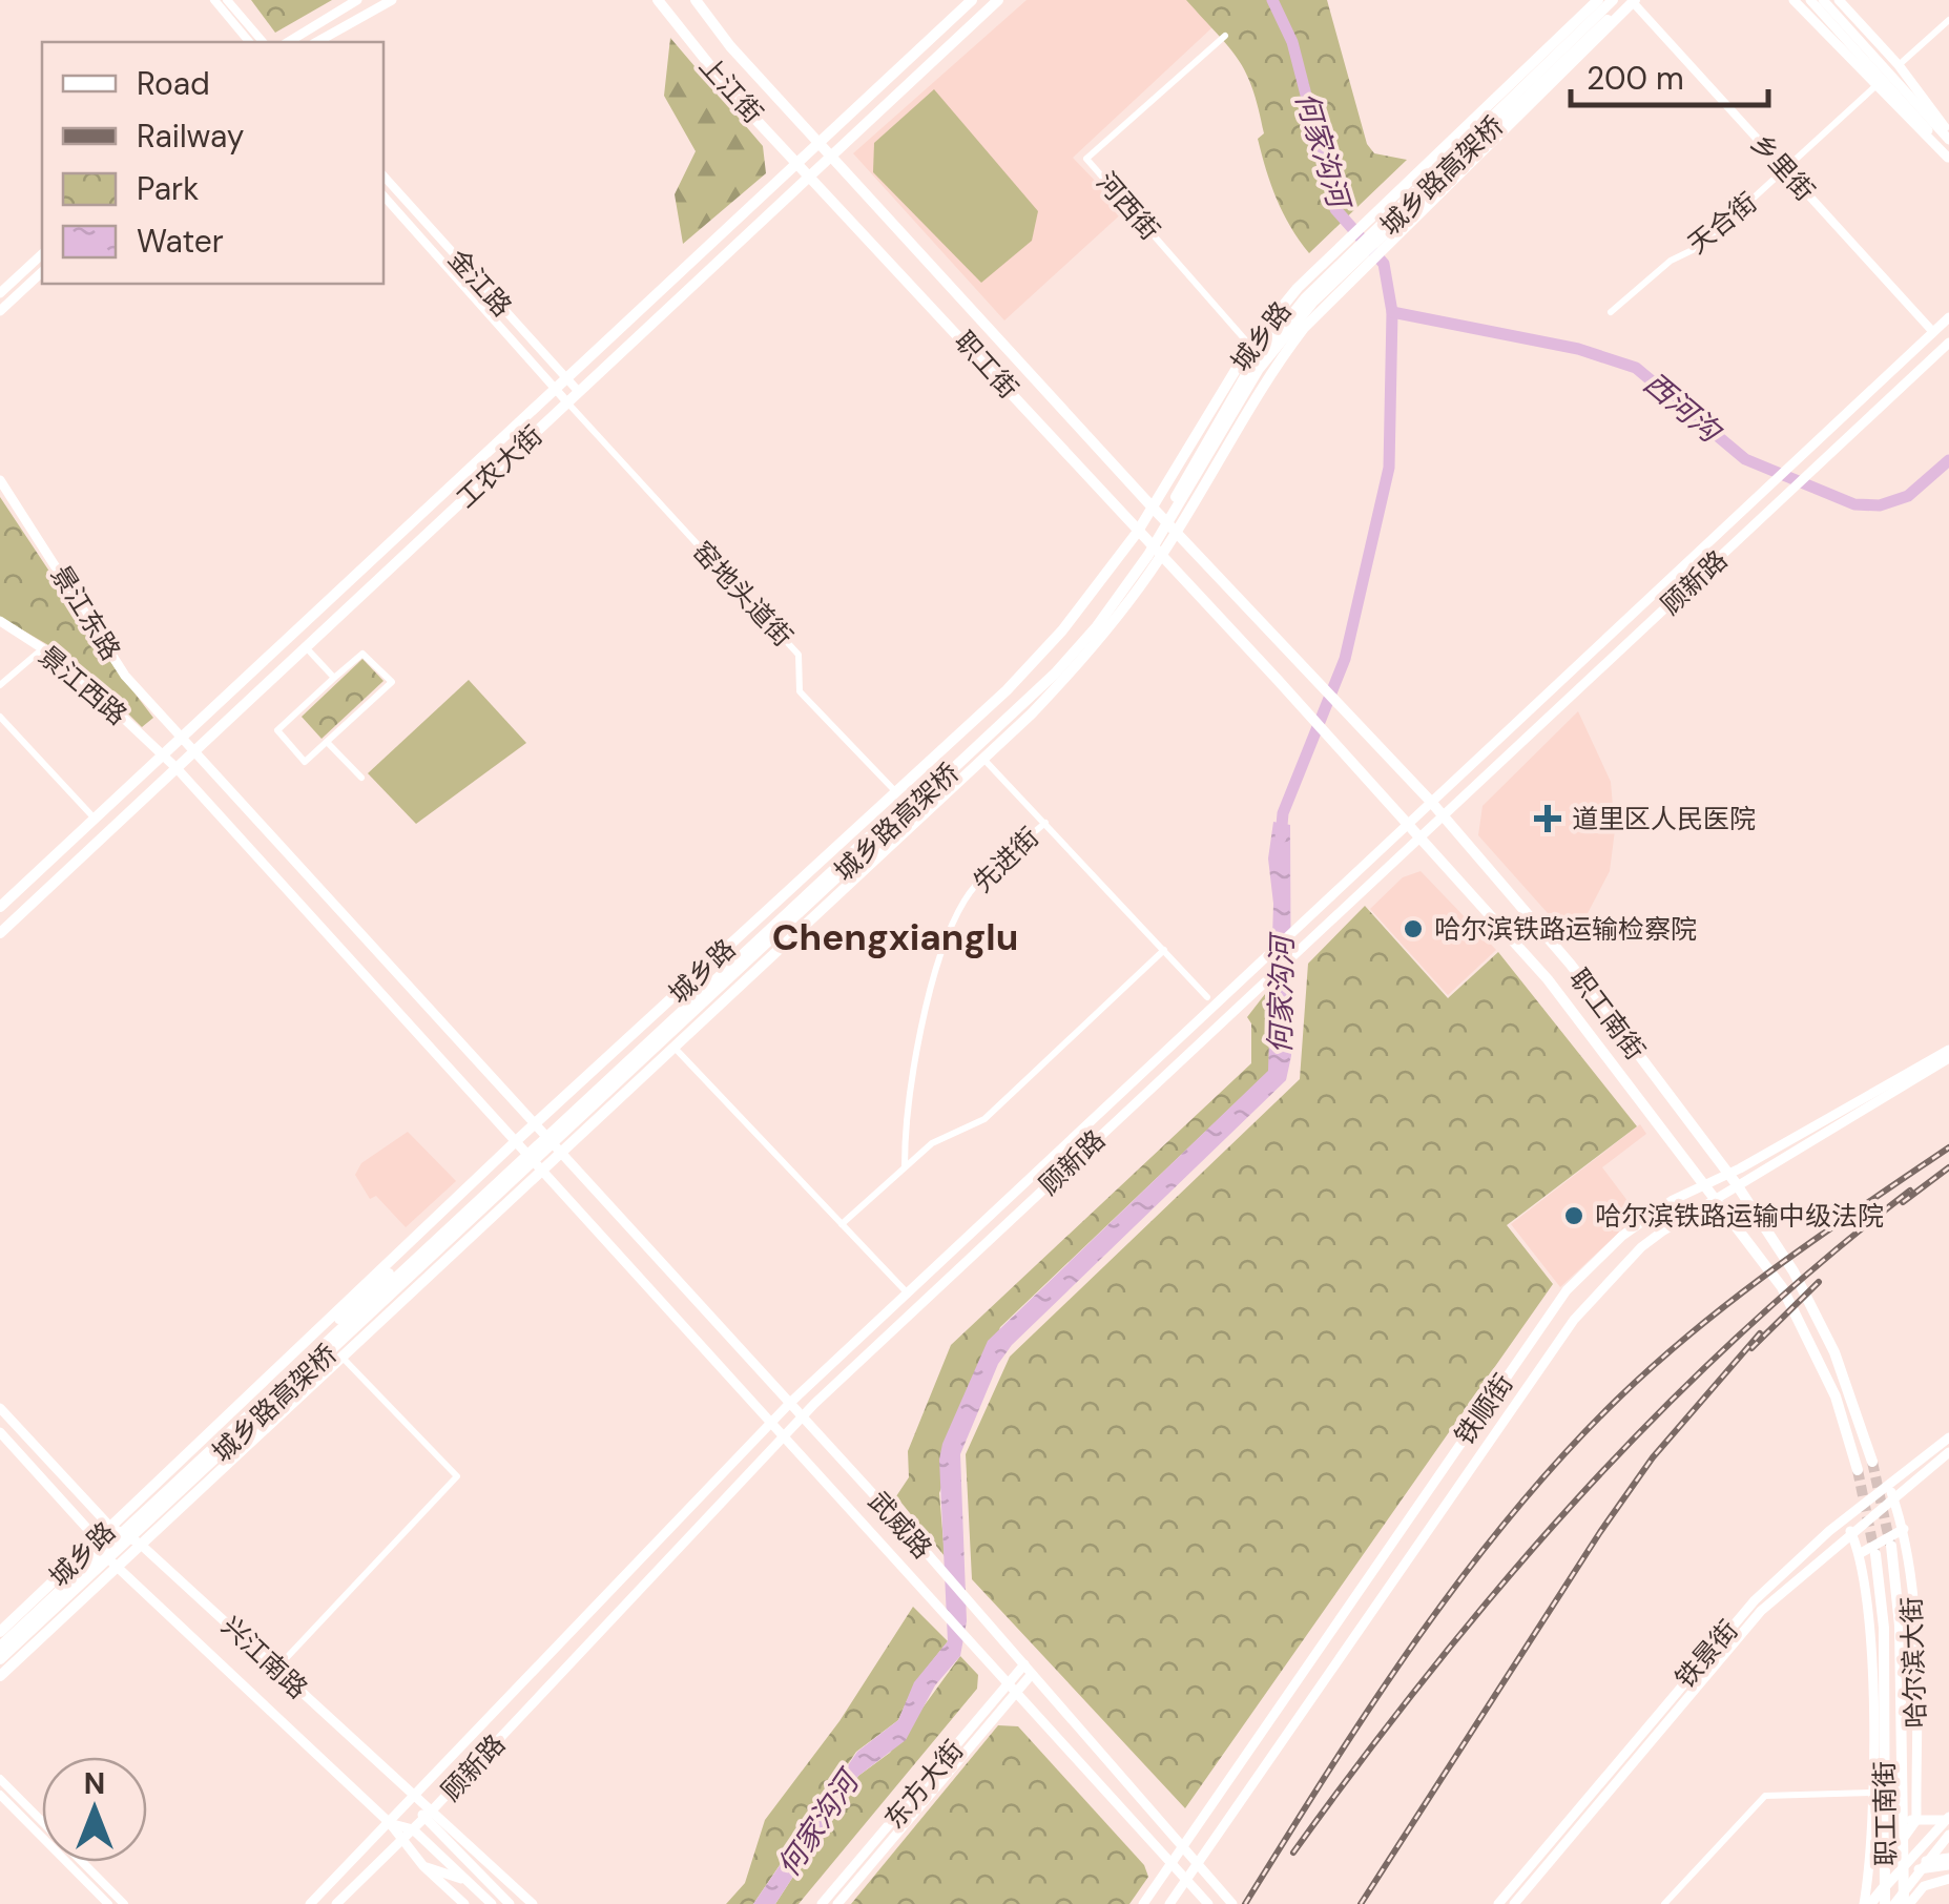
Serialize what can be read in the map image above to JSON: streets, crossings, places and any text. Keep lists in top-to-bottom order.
{
  "streets": {
    "main road": [
      "上江街",
      "城乡路高架桥",
      "城乡路",
      "职工街",
      "工农大街",
      "顾新路",
      "景江东路",
      "景江西路",
      "职工南街",
      "铁顺街",
      "武威路",
      "铁景街",
      "兴江南路",
      "哈尔滨大街",
      "东方大街"
    ],
    "street": [
      "乡里街",
      "河西街",
      "天合街",
      "金江路",
      "窑地头道街",
      "先进街"
    ]
  },
  "crossings": [
    ["上江街", "职工街"],
    ["上江街", "工农大街"],
    ["乡里街", "天合街"],
    ["乡里街", "城乡路"],
    ["乡里街", "顾新路"],
    ["河西街", "城乡路"],
    ["金江路", "工农大街"],
    ["金江路", "窑地头道街"],
    ["城乡路", "职工街"],
    ["城乡路", "窑地头道街"],
    ["城乡路", "景江东路"],
    ["城乡路", "景江西路"],
    ["城乡路", "先进街"],
    ["城乡路", "职工南街"],
    ["城乡路", "武威路"],
    ["城乡路", "兴江南路"],
    ["职工街", "工农大街"],
    ["职工街", "职工南街"],
    ["工农大街", "窑地头道街"],
    ["工农大街", "景江东路"],
    ["工农大街", "景江西路"],
    ["顾新路", "职工南街"],
    ["顾新路", "武威路"],
    ["顾新路", "兴江南路"],
    ["景江东路", "武威路"],
    ["景江西路", "武威路"],
    ["职工南街", "铁顺街"],
    ["职工南街", "哈尔滨大街"],
    ["铁顺街", "武威路"],
    ["武威路", "东方大街"],
    ["铁景街", "哈尔滨大街"]
  ],
  "districts": ["Chengxianglu"],
  "water": ["何家沟河", "西河沟"],
  "places": {
    "health": ["道里区人民医院"],
    "other": ["哈尔滨铁路运输检察院", "哈尔滨铁路运输中级法院"]
  },
  "legend": [
    "Road",
    "Railway",
    "Park",
    "Water"
  ],
  "scale_bar": "200 m",
  "north": "top"
}
